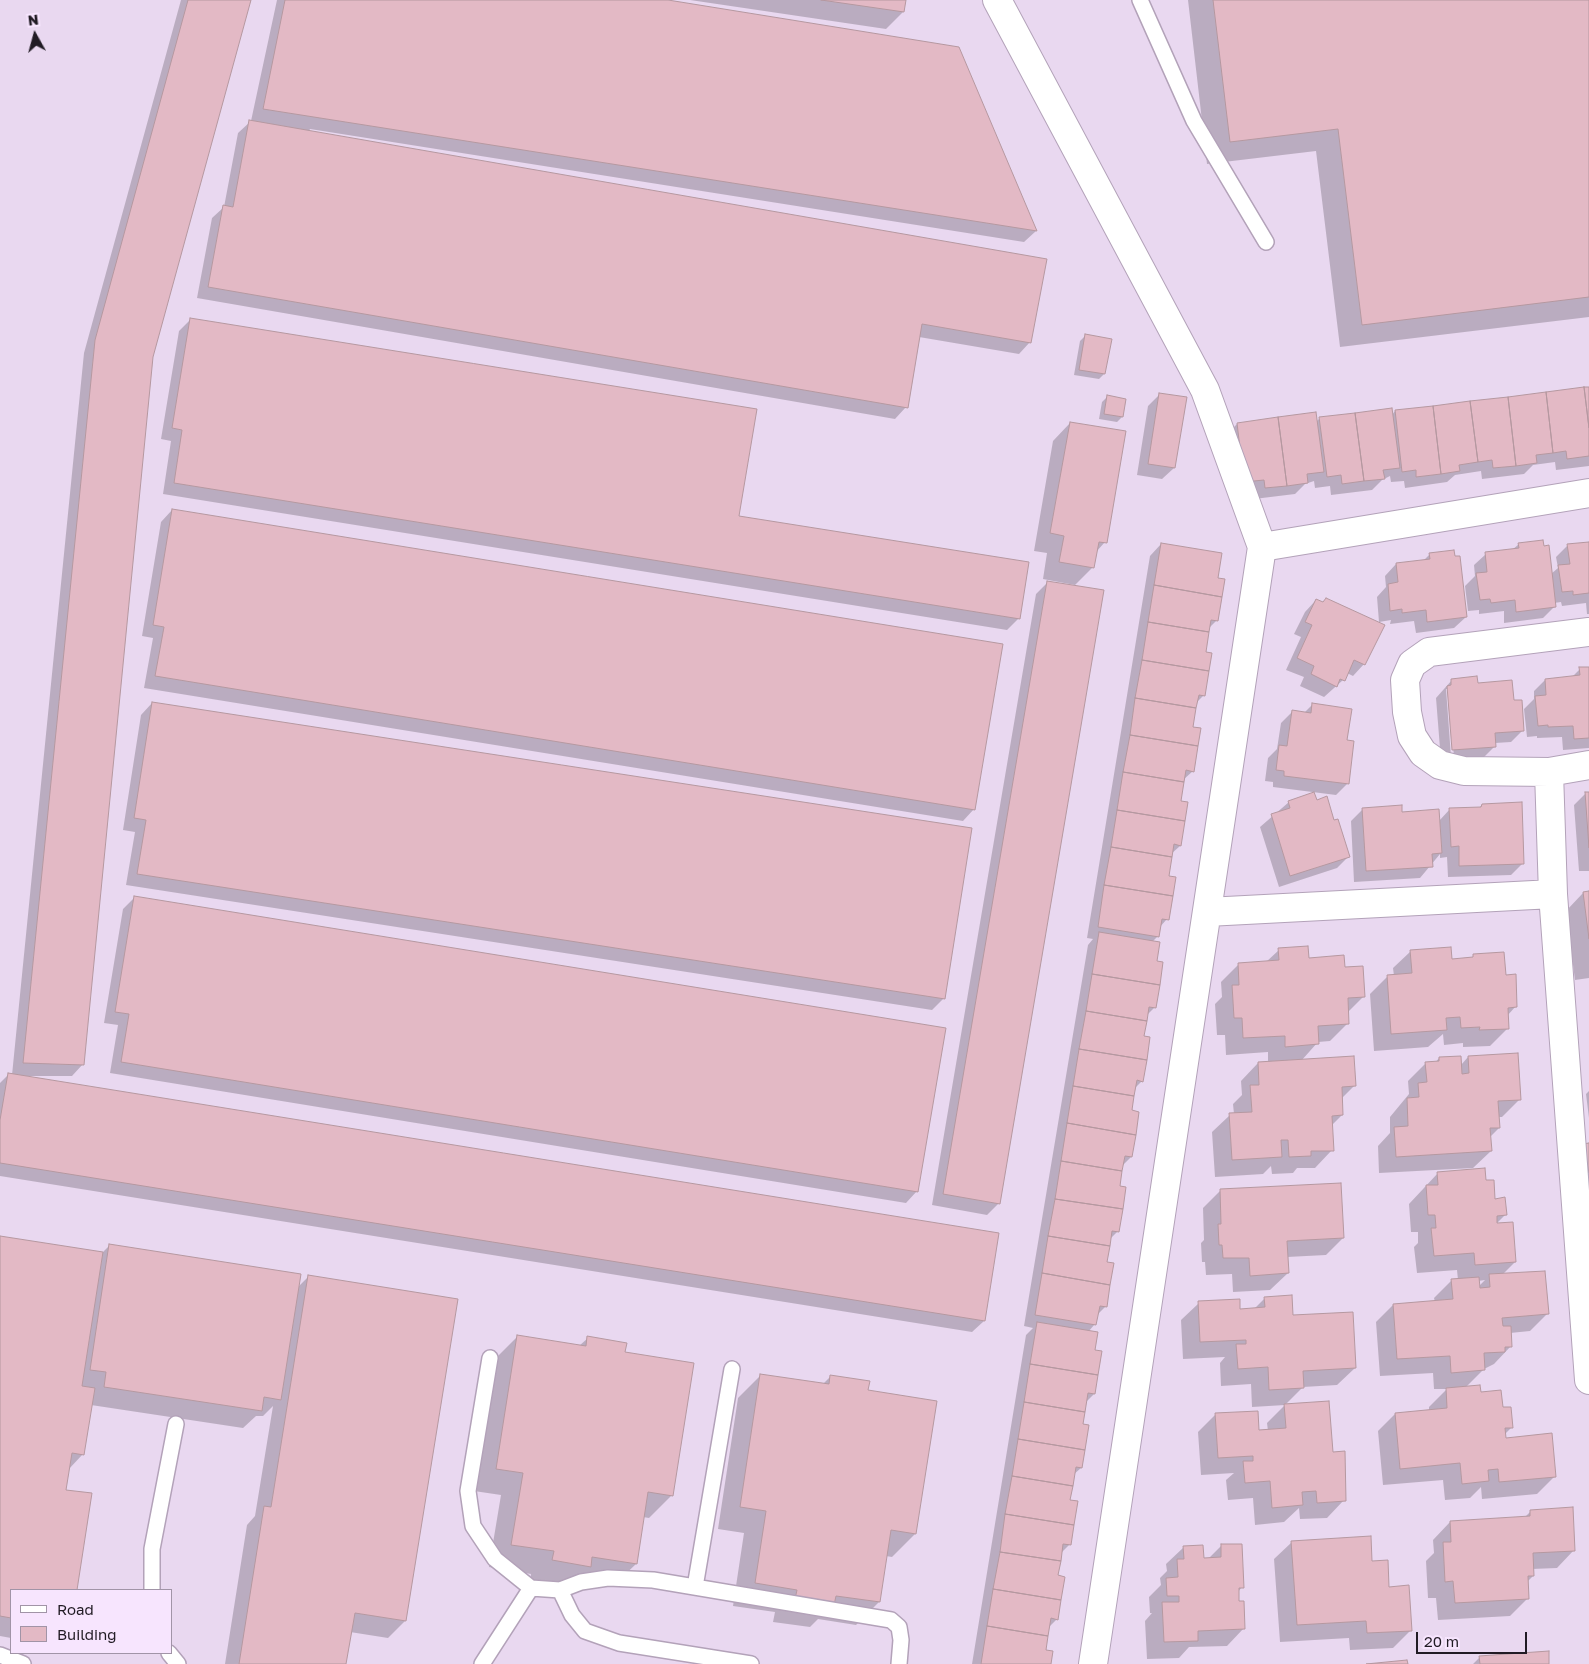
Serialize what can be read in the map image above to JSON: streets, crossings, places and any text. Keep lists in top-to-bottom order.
{
  "legend": ["Road", "Building"],
  "scale_bar": "20 m",
  "north": "top"
}
